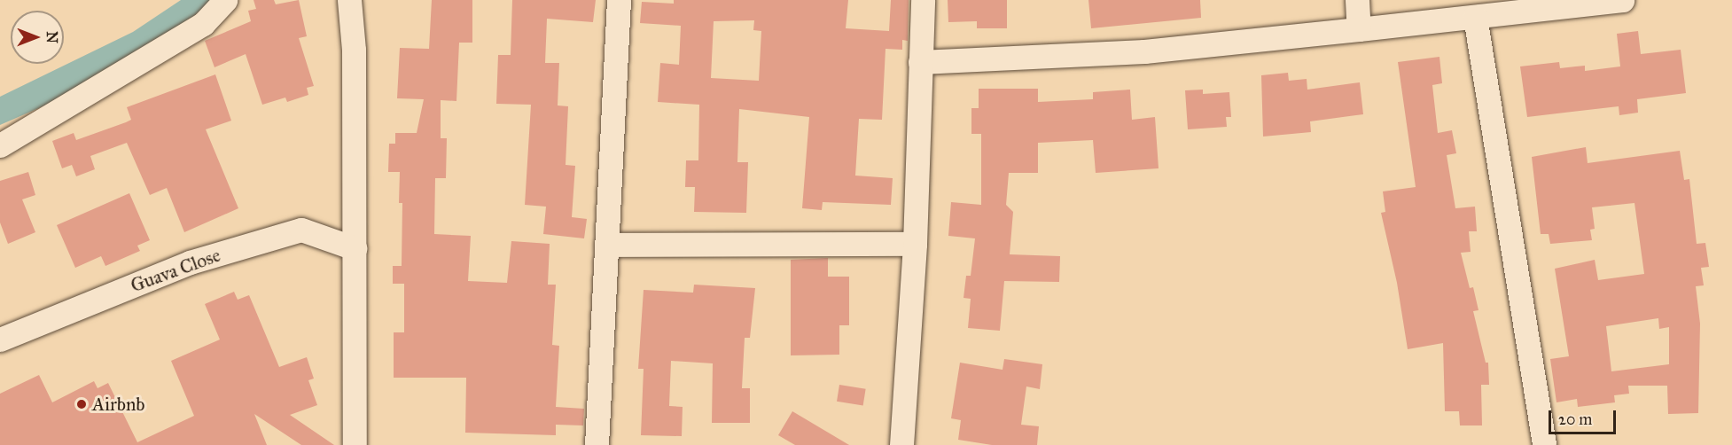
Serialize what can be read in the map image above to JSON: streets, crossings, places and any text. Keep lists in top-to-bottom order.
{
  "streets": {
    "street": ["Guava Close"]
  },
  "places": ["Airbnb"],
  "scale_bar": "20 m",
  "north": "right"
}
